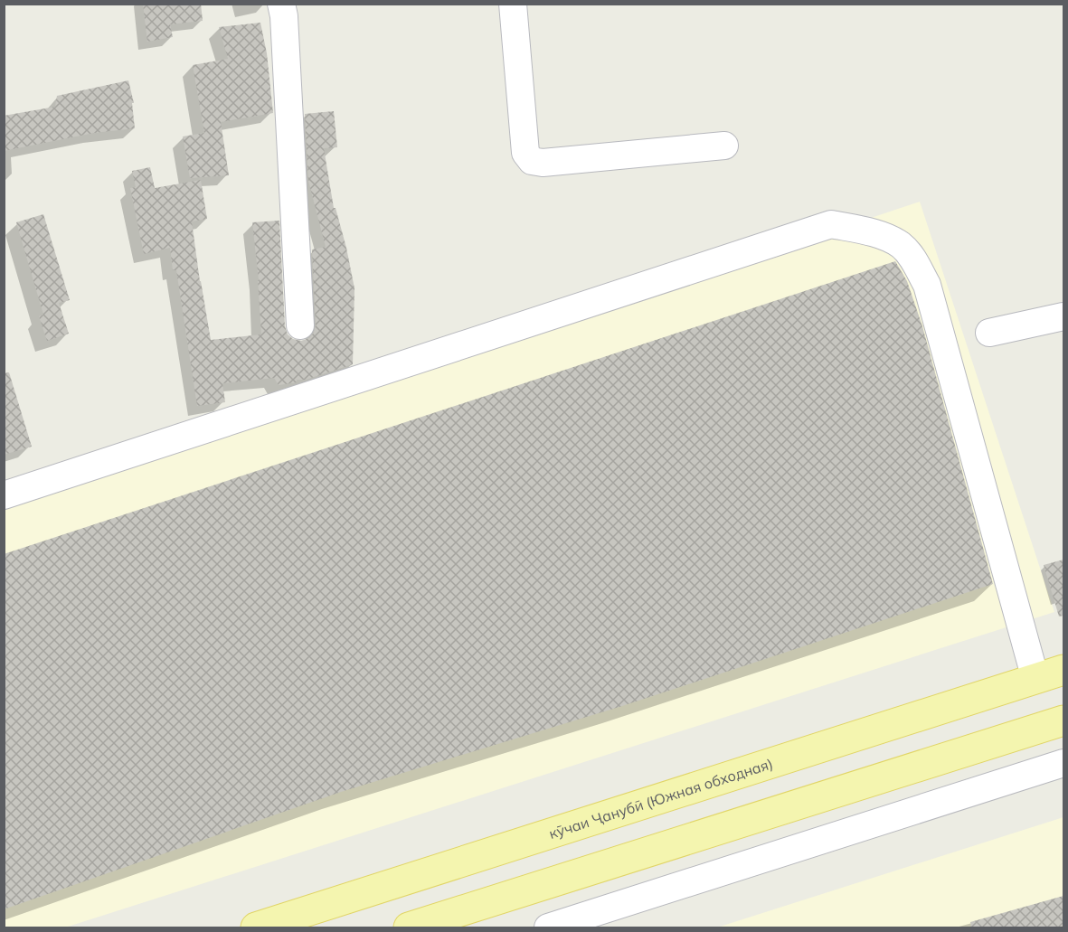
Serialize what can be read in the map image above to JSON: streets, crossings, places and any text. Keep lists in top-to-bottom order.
{
  "streets": {
    "main road": ["кӯчаи Ҷанубӣ (Южная обходная)"]
  }
}
